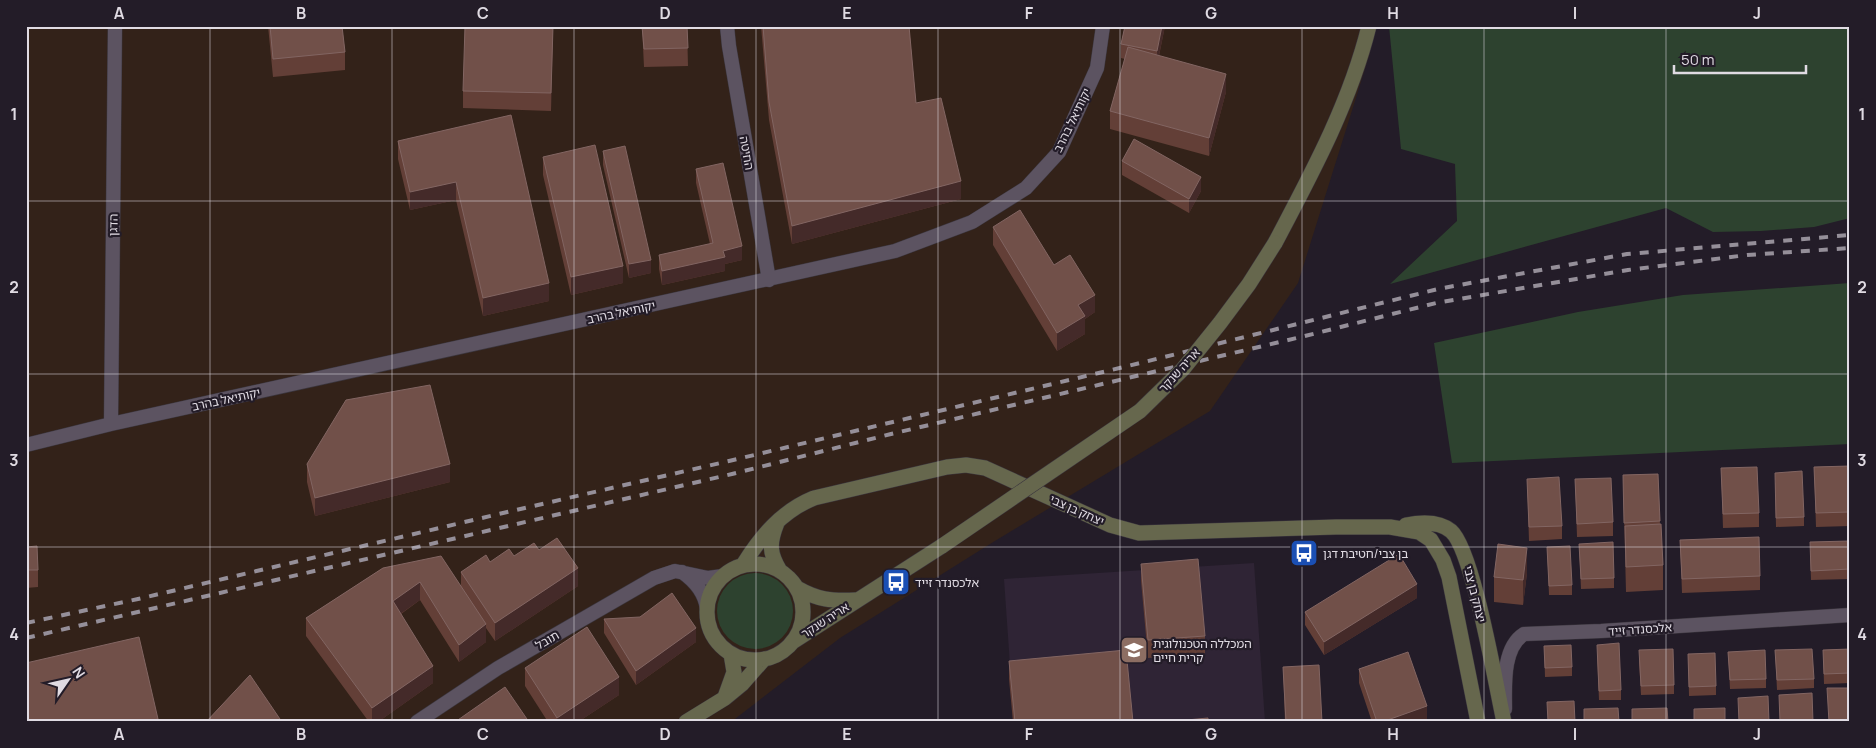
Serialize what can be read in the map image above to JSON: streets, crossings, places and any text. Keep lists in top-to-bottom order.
{
  "streets": {
    "street": [
      "יקותיאל בהרב",
      "החיטה",
      "הדגן",
      "אריה שנקר",
      "יצחק בן צבי",
      "אלכסנדר זייד",
      "תובל"
    ]
  },
  "crossings": [
    ["יקותיאל בהרב", "החיטה"],
    ["יקותיאל בהרב", "הדגן"],
    ["אריה שנקר", "יצחק בן צבי"],
    ["אריה שנקר", "תובל"],
    ["יצחק בן צבי", "אלכסנדר זייד"],
    ["יצחק בן צבי", "תובל"]
  ],
  "places": {
    "bus stop": ["בן צבי/חטיבת דגן", "אלכסנדר זייד"],
    "school or university": ["המכללה הטכנולוגית קרית חיים"]
  },
  "scale_bar": "50 m",
  "north": "top right",
  "grid": {
    "columns": [
      "A",
      "B",
      "C",
      "D",
      "E",
      "F",
      "G",
      "H",
      "I",
      "J"
    ],
    "rows": [
      "1",
      "2",
      "3",
      "4"
    ]
  }
}
